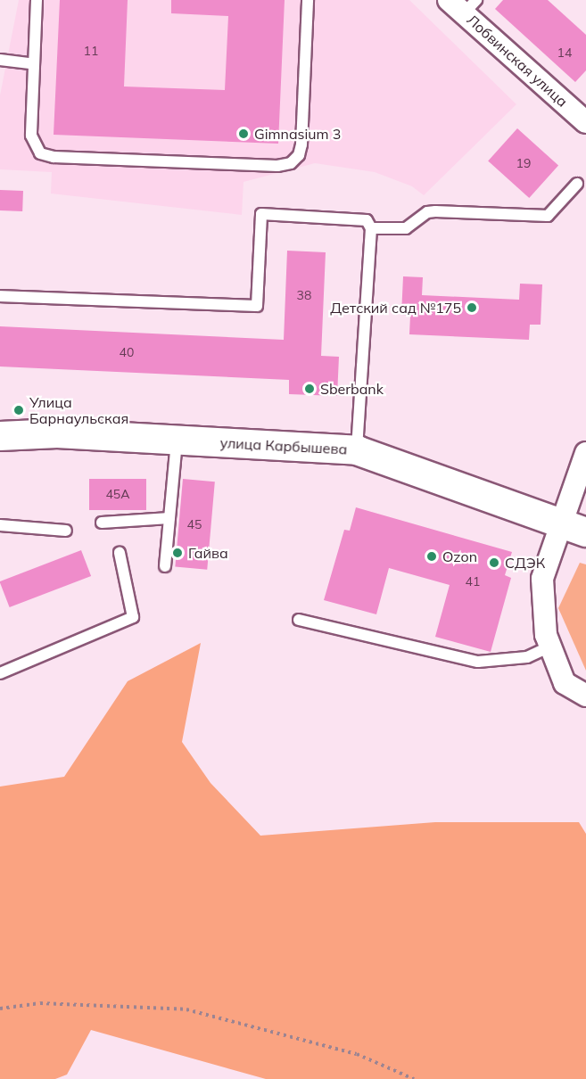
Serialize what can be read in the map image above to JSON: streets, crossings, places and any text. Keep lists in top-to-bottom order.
{
  "streets": {
    "street": ["Лобвинская улица", "улица Карбышева"]
  },
  "places": [
    "Gimnasium 3",
    "Детский сад №175",
    "Sberbank",
    "Улица Барнаульская",
    "Гайва",
    "Ozon",
    "СДЭК"
  ],
  "house_numbers": [
    "11",
    "14",
    "19",
    "38",
    "40",
    "45А",
    "45",
    "41"
  ]
}
